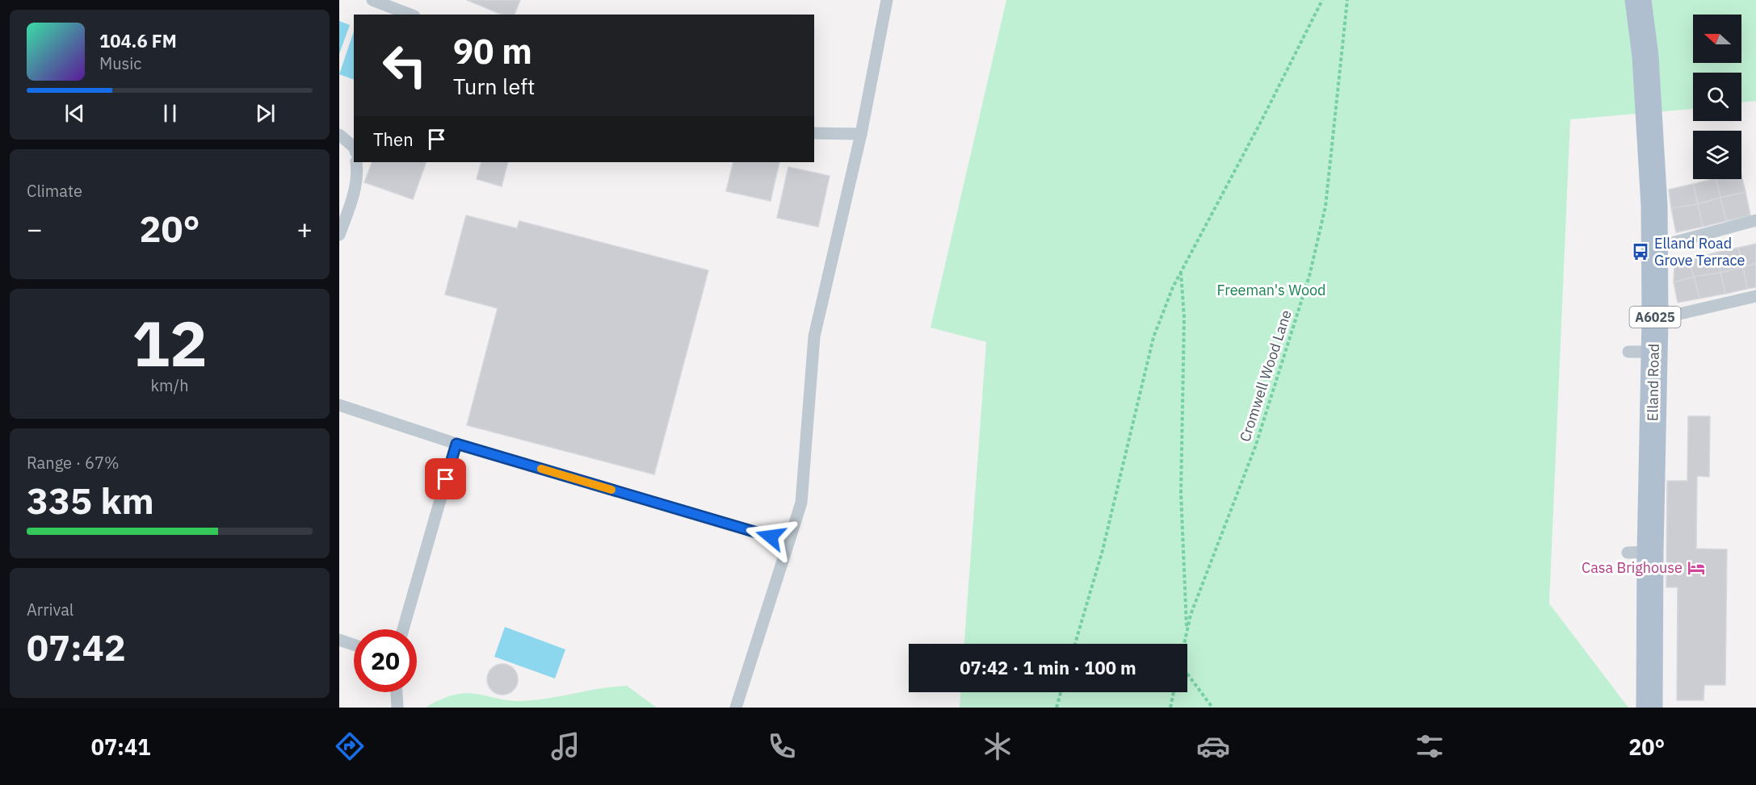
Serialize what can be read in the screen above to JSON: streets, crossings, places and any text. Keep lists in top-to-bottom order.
{
  "streets": {
    "main road": ["A6025", "Elland Road"],
    "path": ["Cromwell Wood Lane"]
  },
  "parks": ["Freeman's Wood"],
  "places": {
    "bus stop": ["Elland Road Grove Terrace"],
    "hotel": ["Casa Brighouse"]
  },
  "north": "left",
  "page": {
    "turn": ["90 m", "Turn left"],
    "song": ["104.6 FM", "Music"],
    "then": "Then",
    "tile": [
      "Climate",
      ["12", "km/h"],
      ["Range · 67%", "335 km"],
      ["Arrival", "07:42"]
    ],
    "heat": ["−", "20°", "+"],
    "limit": "20",
    "trip": "07:42 · 1 min · 100 m",
    "tabs": ["07:41", "20°"]
  }
}
